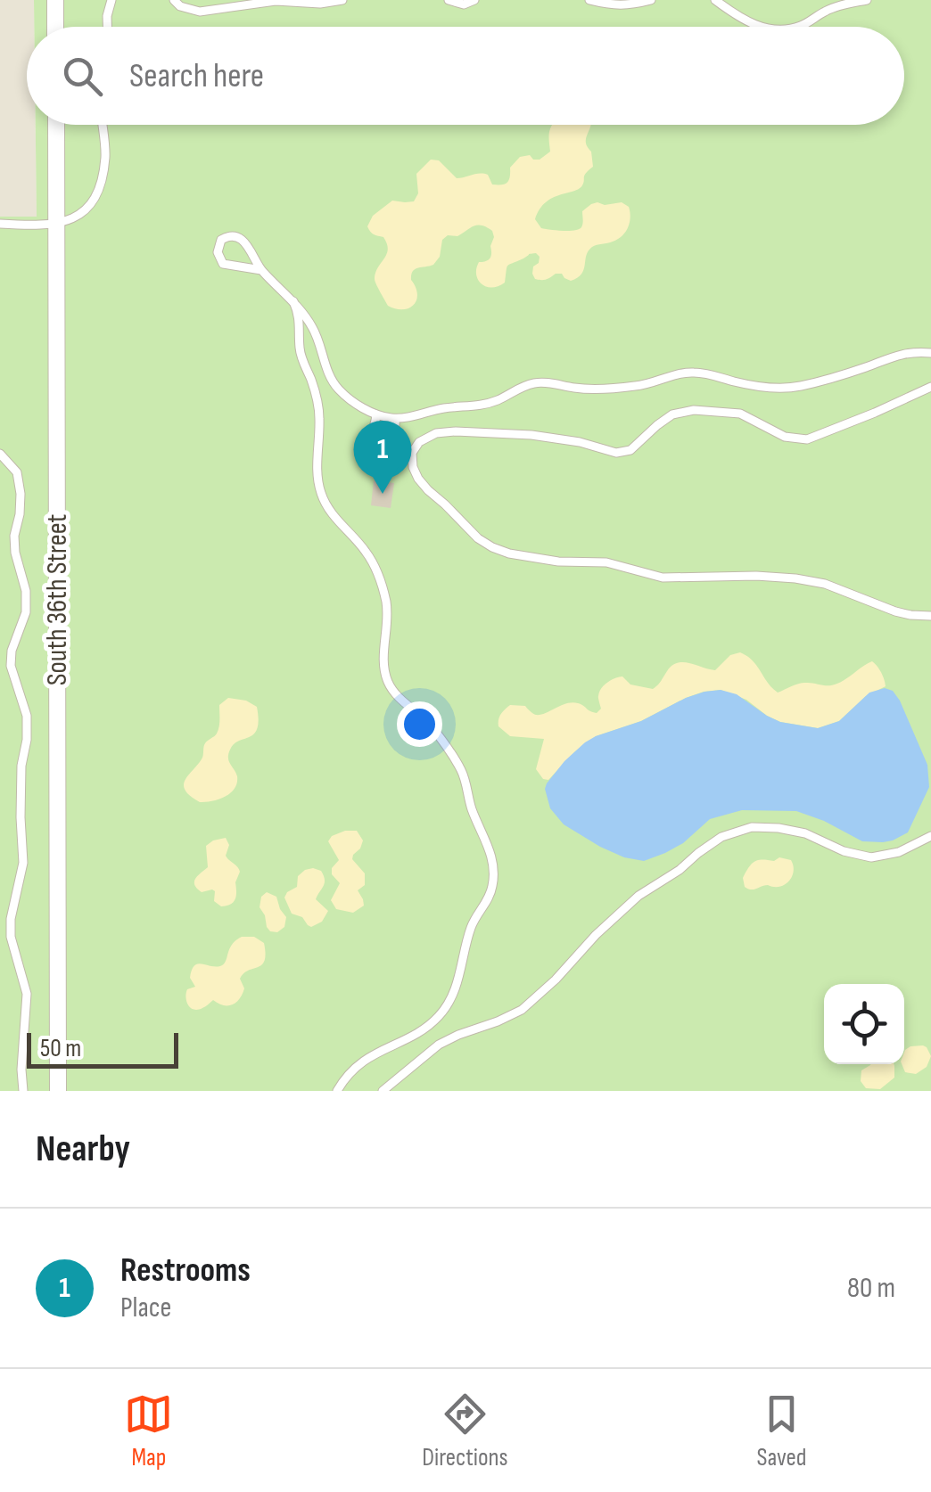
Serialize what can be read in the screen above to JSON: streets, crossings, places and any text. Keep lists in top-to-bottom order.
{
  "streets": {
    "street": ["South 36th Street"]
  },
  "scale_bar": "50 m",
  "page": {
    "search": "Search here",
    "pins": "1",
    "scale": "50 m",
    "heading": "Nearby",
    "list": [
      {
        "mark": "1",
        "name": "Restrooms",
        "note": "Place",
        "value": "80 m"
      }
    ],
    "nav": ["Map", "Directions", "Saved"]
  }
}
